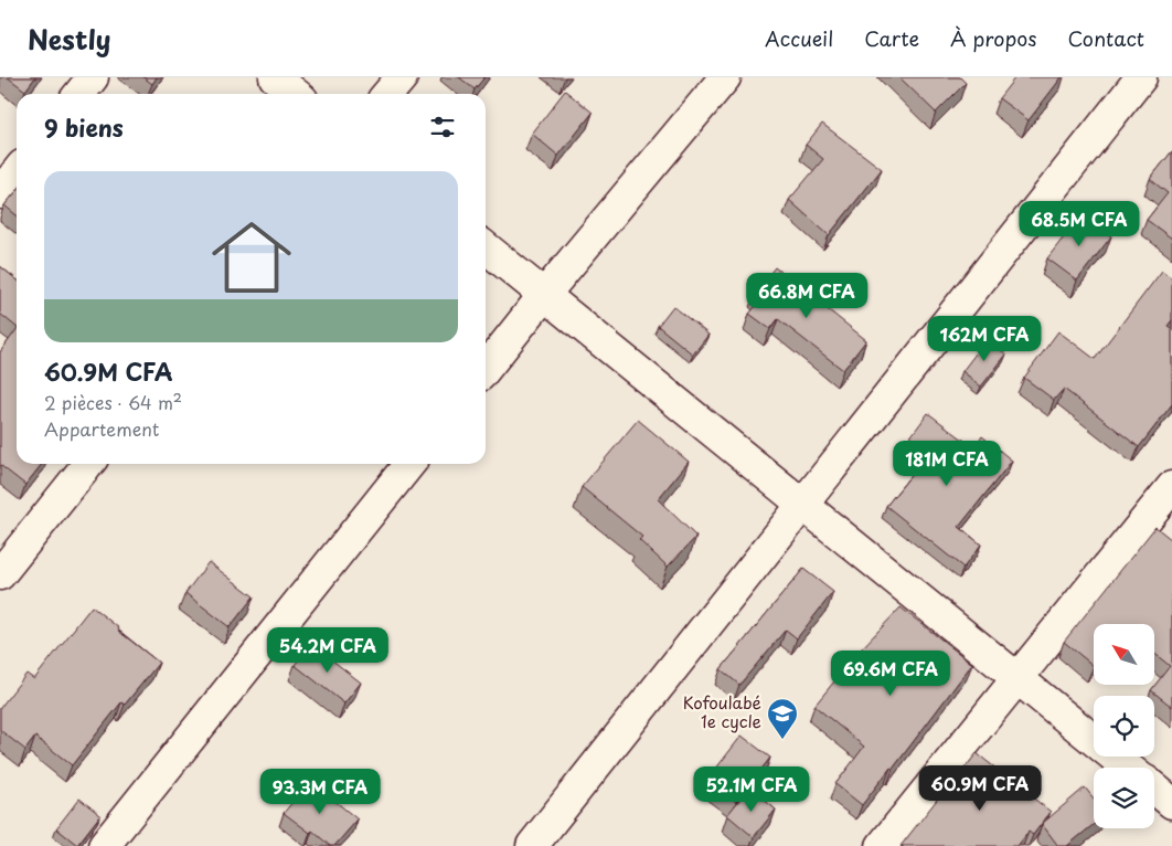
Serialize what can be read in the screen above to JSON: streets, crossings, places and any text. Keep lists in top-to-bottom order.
{
  "places": {
    "school or university": ["Kofoulabé 1e cycle"]
  },
  "north": "top left",
  "page": {
    "header": "Nestly",
    "nav": [
      "Accueil",
      "Carte",
      "À propos",
      "Contact"
    ],
    "heading": "9 biens",
    "list": [
      {
        "name": "60.9M CFA",
        "note": "2 pièces · 64 m² · Appartement"
      }
    ],
    "price": [
      "68.5M CFA",
      "66.8M CFA",
      "162M CFA",
      "181M CFA",
      "54.2M CFA",
      "69.6M CFA",
      "60.9M CFA",
      "52.1M CFA",
      "93.3M CFA"
    ]
  }
}
